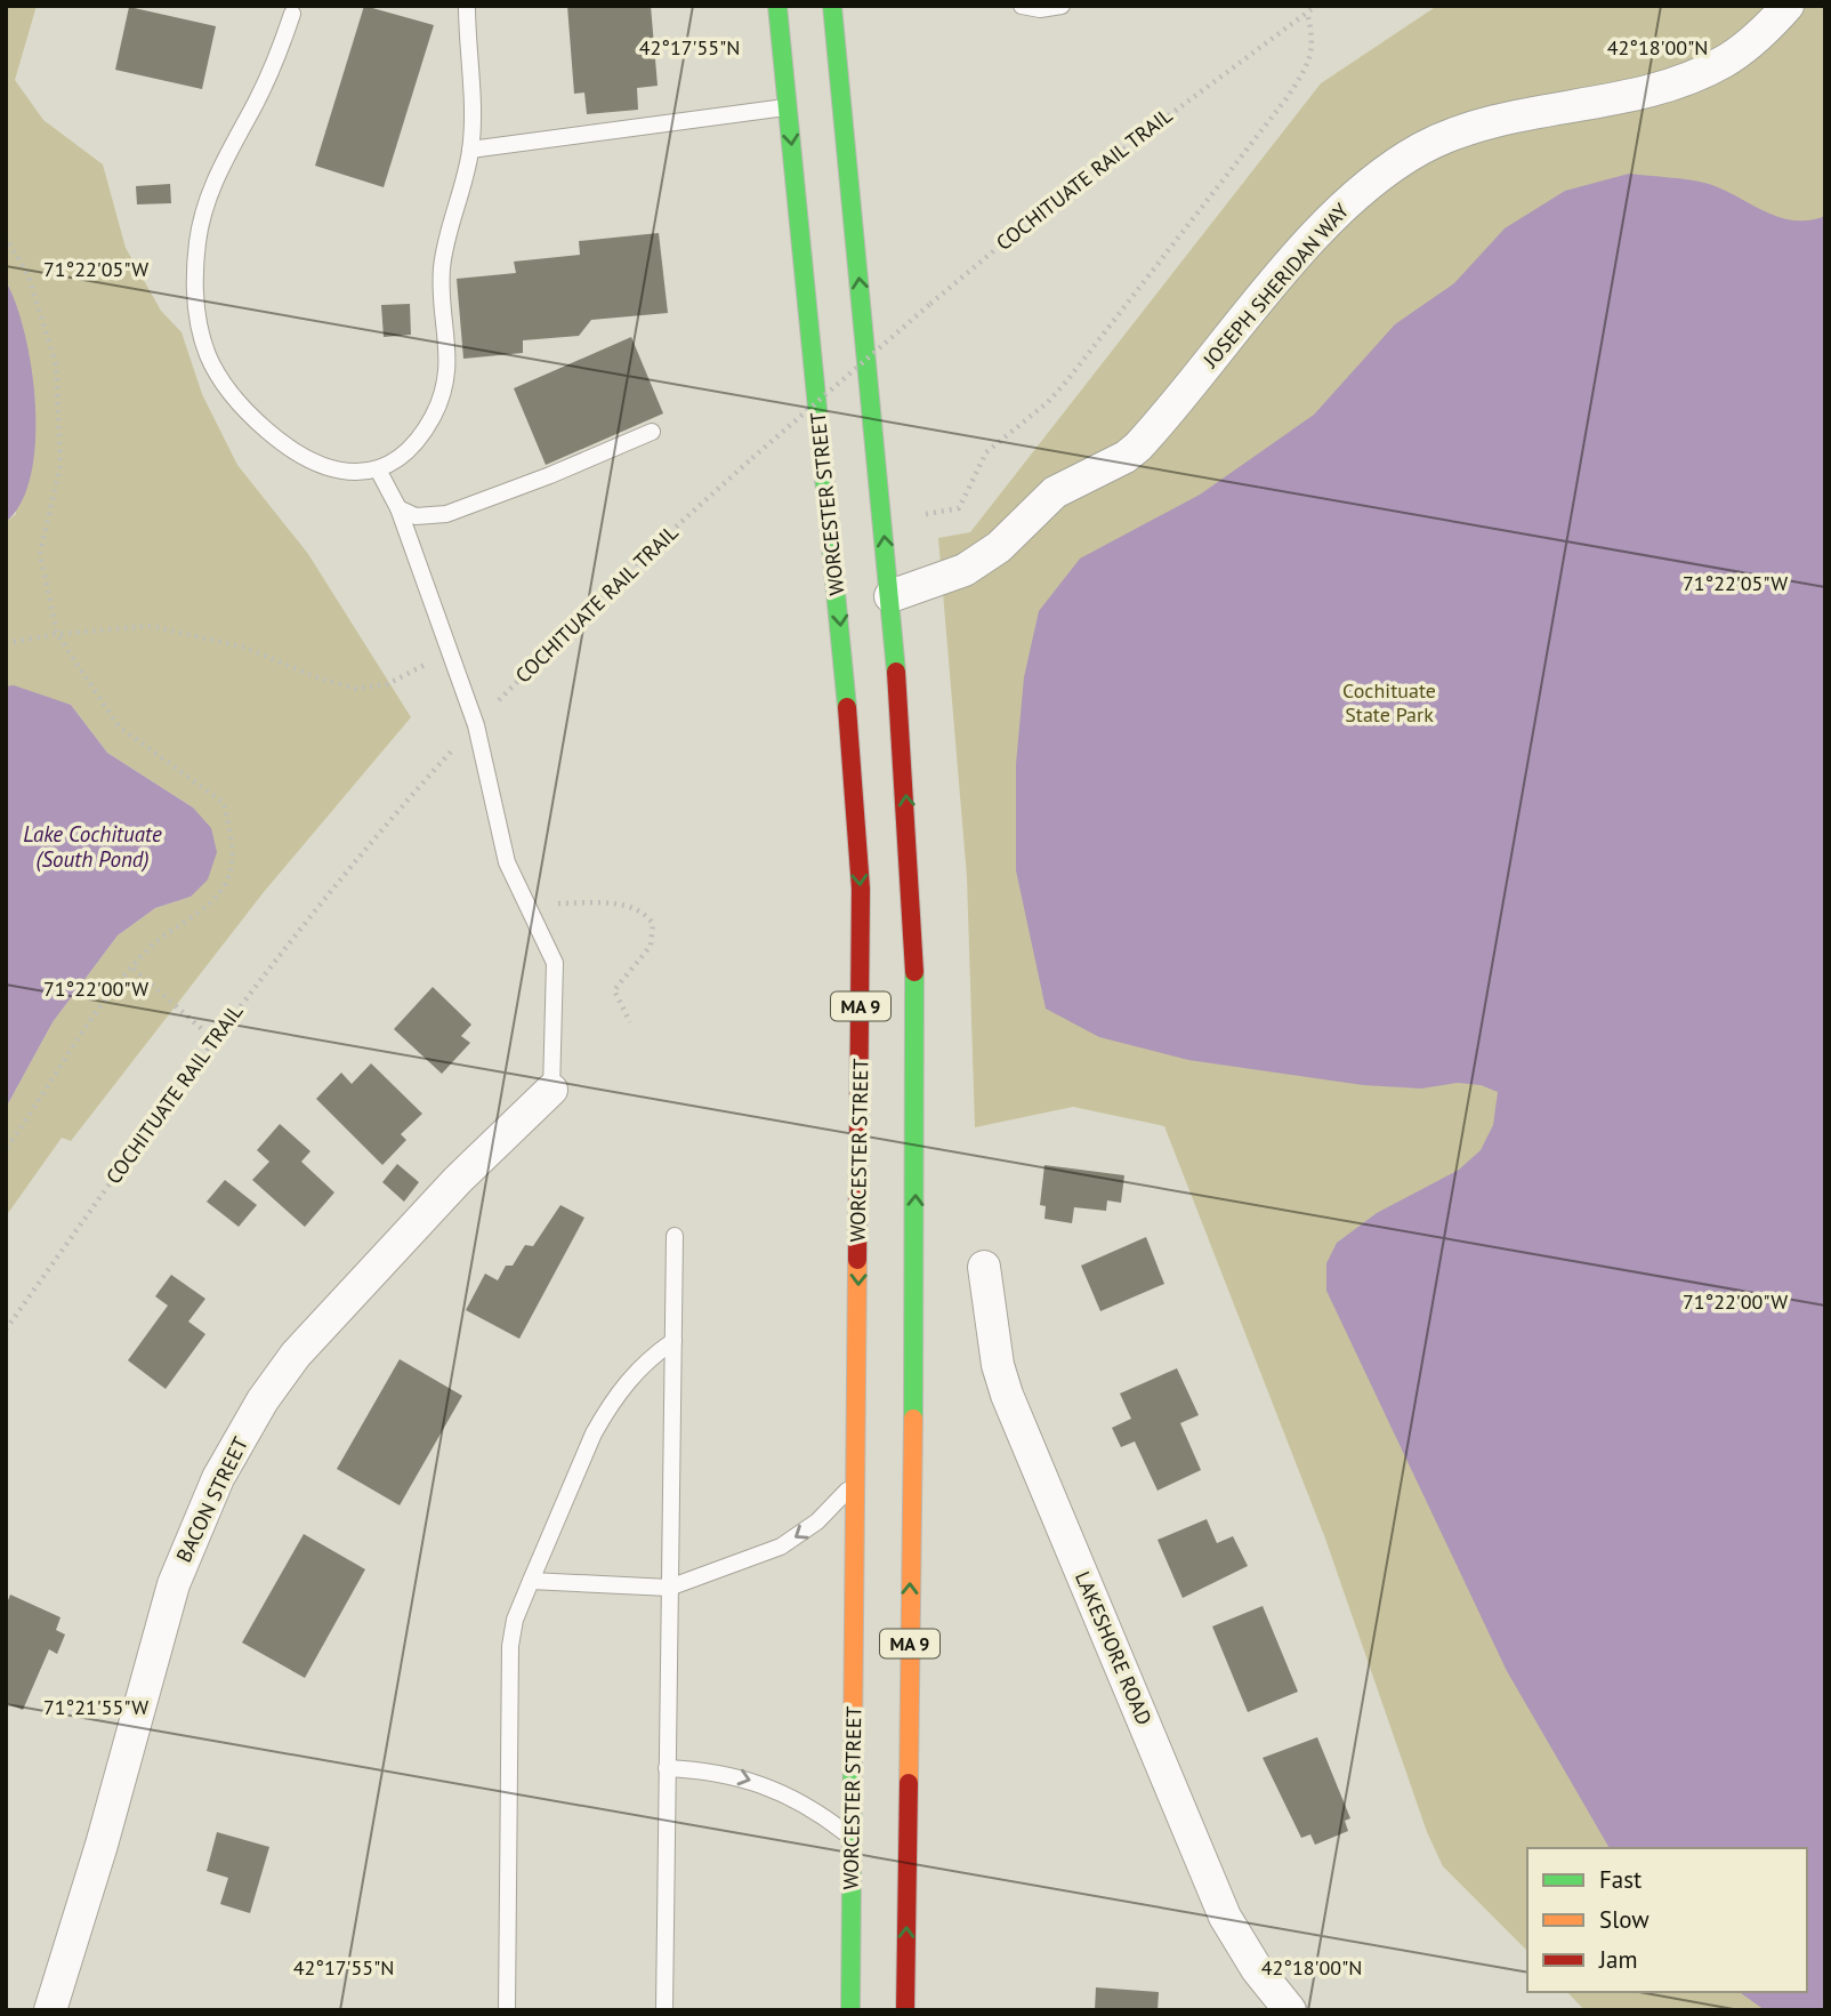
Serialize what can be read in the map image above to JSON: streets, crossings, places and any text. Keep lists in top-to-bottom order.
{
  "streets": {
    "highway": ["WORCESTER STREET", "MA 9"],
    "street": ["JOSEPH SHERIDAN WAY", "BACON STREET", "LAKESHORE ROAD"],
    "path": ["COCHITUATE RAIL TRAIL"]
  },
  "crossings": [
    ["JOSEPH SHERIDAN WAY", "MA 9"]
  ],
  "water": ["Lake Cochituate (South Pond)"],
  "parks": ["Cochituate State Park"],
  "legend": ["Fast", "Slow", "Jam"],
  "coordinates": [
    "42°17'55\"N",
    "42°18'00\"N",
    "71°22'05\"W",
    "71°22'00\"W",
    "71°21'55\"W"
  ]
}
